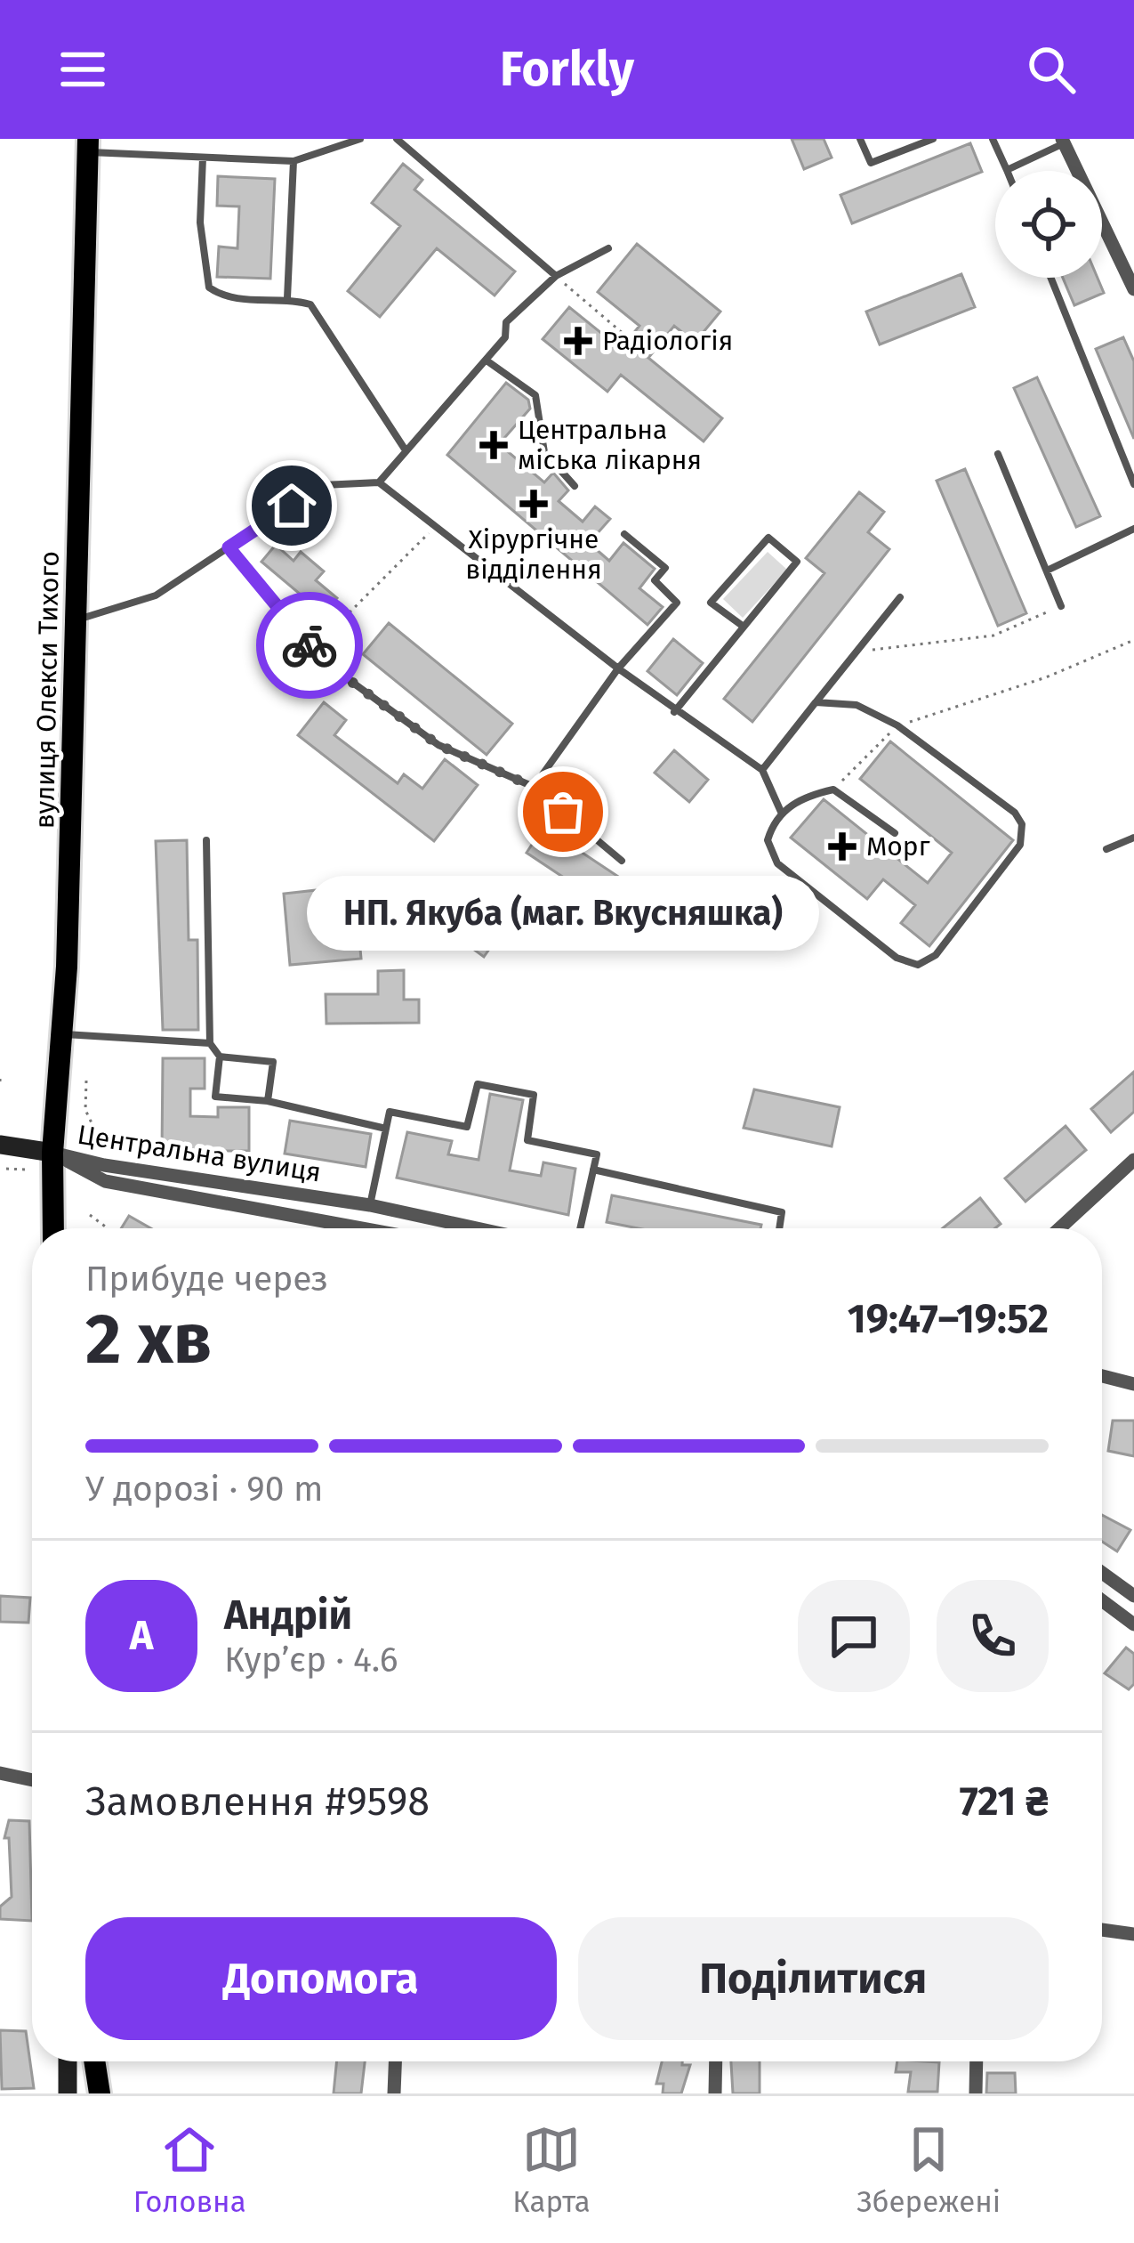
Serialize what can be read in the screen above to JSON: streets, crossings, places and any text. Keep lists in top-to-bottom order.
{
  "streets": {
    "main road": ["вулиця Олекси Тихого"],
    "street": ["Центральна вулиця"]
  },
  "crossings": [
    ["вулиця Олекси Тихого", "Центральна вулиця"]
  ],
  "places": {
    "health": [
      "Радіологія",
      "Центральна міська лікарня",
      "Хірургічне відділення",
      "Морг"
    ],
    "other": ["НП. Якуба (маг. Вкусняшка)"]
  },
  "page": {
    "header": "Forkly",
    "bubble": "НП. Якуба (маг. Вкусняшка)",
    "heading": ["2 хв", "Прибуде через", "19:47–19:52"],
    "panel": [
      "Андрій",
      "Кур’єр · 4.6",
      "Замовлення #9598",
      "721 ₴"
    ],
    "bar": "У дорозі · 90 m",
    "round": "А",
    "buttons": ["Допомога", "Поділитися"],
    "tabs": ["Головна", "Карта", "Збережені"]
  }
}
